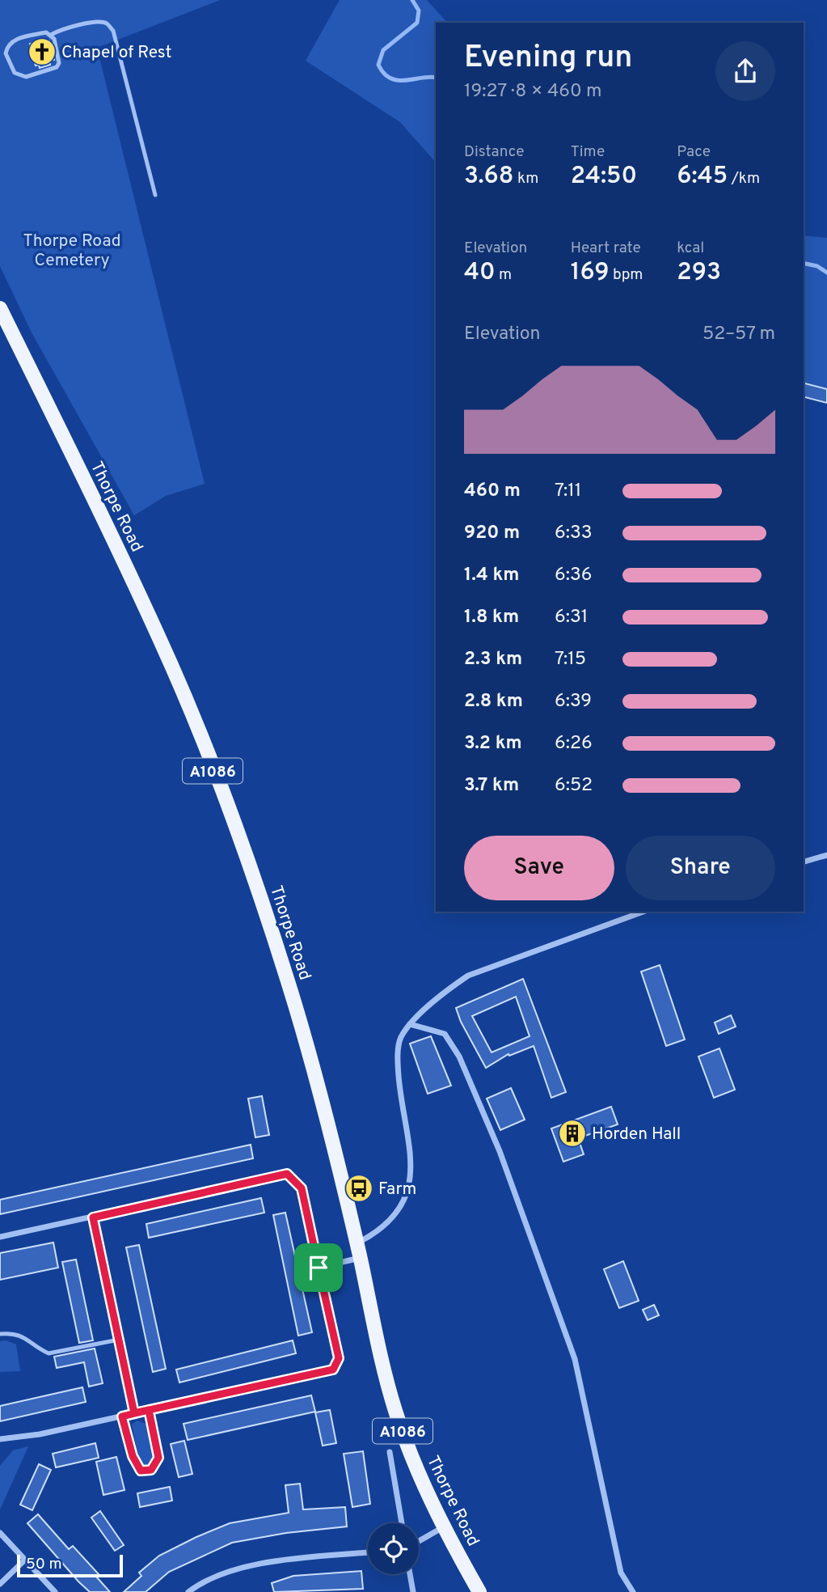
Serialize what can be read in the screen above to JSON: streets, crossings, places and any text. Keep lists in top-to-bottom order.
{
  "streets": {
    "main road": ["Thorpe Road", "A1086"]
  },
  "parks": ["Thorpe Road Cemetery"],
  "places": {
    "church": ["Chapel of Rest"],
    "building": ["Horden Hall"],
    "bus stop": ["Farm"]
  },
  "scale_bar": "50 m",
  "page": {
    "heading": ["Evening run", "19:27 · 8 × 460 m"],
    "stats": [
      ["Distance", "3.68 km"],
      ["Time", "24:50"],
      ["Pace", "6:45 /km"],
      ["Elevation", "40 m"],
      ["Heart rate", "169 bpm"],
      ["kcal", "293"]
    ],
    "chart": ["Elevation", "52–57 m"],
    "list": [
      {
        "name": "460 m",
        "note": "7:11"
      },
      {
        "name": "920 m",
        "note": "6:33"
      },
      {
        "name": "1.4 km",
        "note": "6:36"
      },
      {
        "name": "1.8 km",
        "note": "6:31"
      },
      {
        "name": "2.3 km",
        "note": "7:15"
      },
      {
        "name": "2.8 km",
        "note": "6:39"
      },
      {
        "name": "3.2 km",
        "note": "6:26"
      },
      {
        "name": "3.7 km",
        "note": "6:52"
      }
    ],
    "buttons": ["Save", "Share"],
    "scale": "50 m"
  }
}
